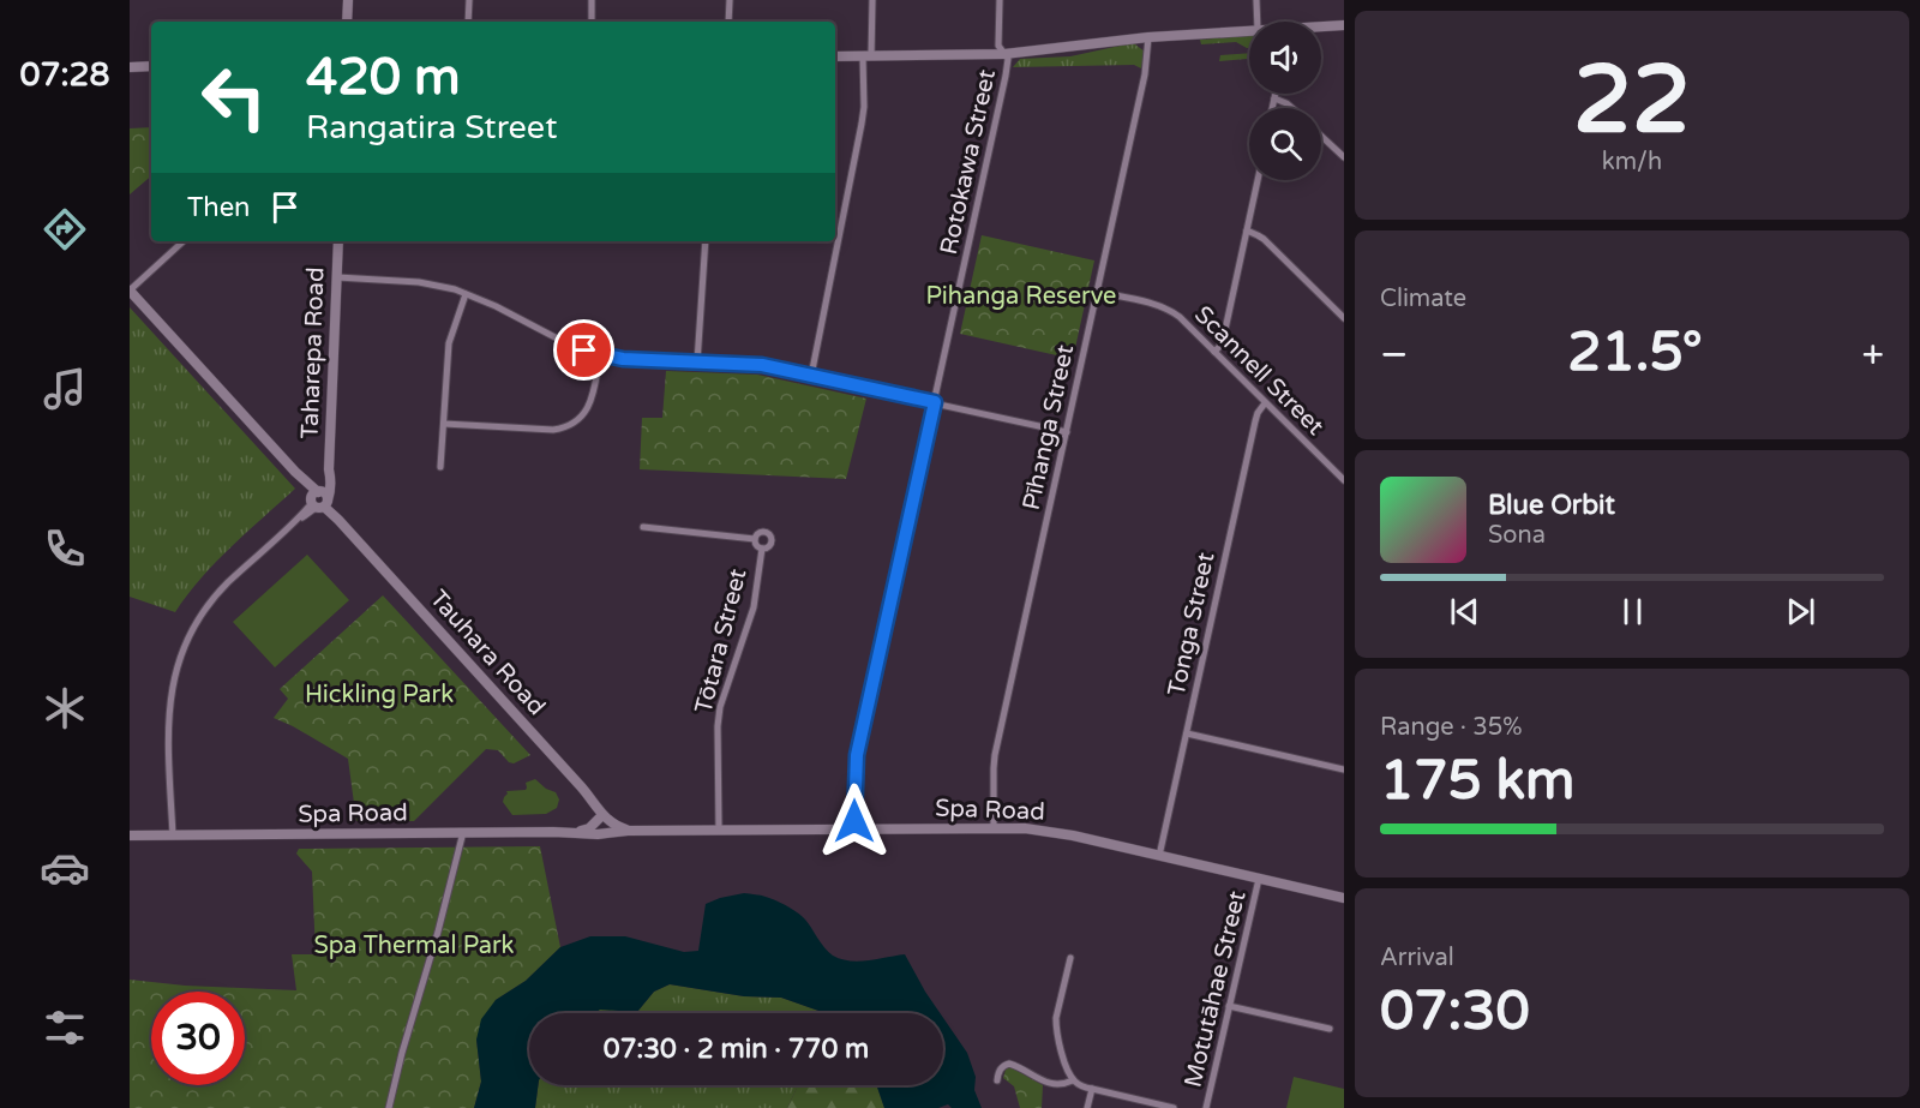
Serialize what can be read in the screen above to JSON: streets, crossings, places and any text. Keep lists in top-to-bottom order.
{
  "streets": {
    "main road": ["Taharepa Road", "Tauhara Road", "Spa Road"],
    "street": [
      "Rotokawa Street",
      "Scannell Street",
      "Pīhanga Street",
      "Tonga Street",
      "Tōtara Street",
      "Motutāhae Street"
    ]
  },
  "crossings": [
    ["Rotokawa Street", "Spa Road"],
    ["Taharepa Road", "Tauhara Road"],
    ["Scannell Street", "Pīhanga Street"],
    ["Scannell Street", "Tonga Street"],
    ["Pīhanga Street", "Spa Road"],
    ["Tonga Street", "Spa Road"],
    ["Tōtara Street", "Spa Road"],
    ["Spa Road", "Motutāhae Street"]
  ],
  "parks": ["Pihanga Reserve", "Hickling Park", "Spa Thermal Park"],
  "page": {
    "tabs": "07:28",
    "tile": [
      ["22", "km/h"],
      "Climate",
      ["Range · 35%", "175 km"],
      ["Arrival", "07:30"]
    ],
    "turn": ["420 m", "Rangatira Street"],
    "then": "Then",
    "heat": ["−", "21.5°", "+"],
    "song": ["Blue Orbit", "Sona"],
    "limit": "30",
    "trip": "07:30 · 2 min · 770 m"
  }
}
